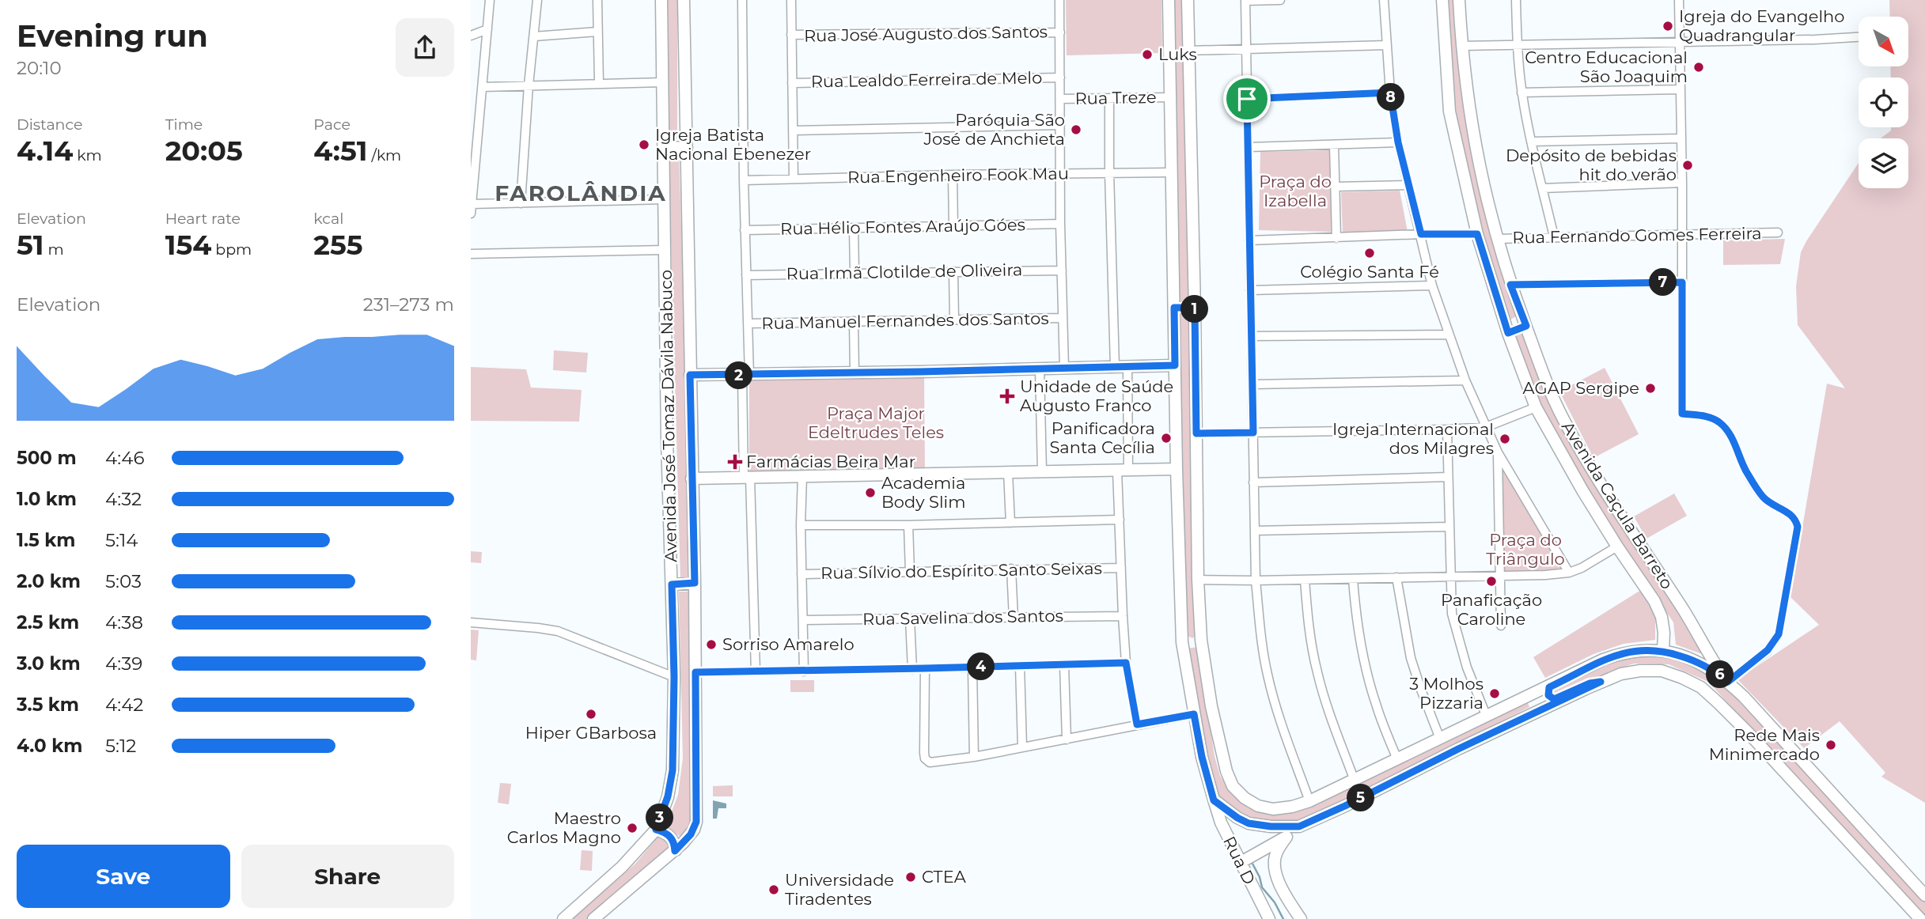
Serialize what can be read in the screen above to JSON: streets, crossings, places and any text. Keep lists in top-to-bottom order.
{
  "streets": {
    "main road": ["Avenida José Tomaz Dávila Nabuco", "Avenida Caçula Barreto", "Rua D"],
    "street": [
      "Rua José Augusto dos Santos",
      "Rua Lealdo Ferreira de Melo",
      "Rua Treze",
      "Rua Engenheiro Fook Mau",
      "Rua Hélio Fontes Araújo Góes",
      "Rua Fernando Gomes Ferreira",
      "Rua Irmã Clotilde de Oliveira",
      "Rua Manuel Fernandes dos Santos",
      "Rua Sílvio do Espírito Santo Seixas",
      "Rua Savelina dos Santos"
    ]
  },
  "crossings": [
    ["Rua Treze", "Rua D"],
    ["Rua Engenheiro Fook Mau", "Rua D"],
    ["Rua Fernando Gomes Ferreira", "Avenida Caçula Barreto"]
  ],
  "districts": ["FAROLÂNDIA"],
  "parks": ["Praça do Izabella", "Praça Major Edeltrudes Teles", "Praça do Triângulo"],
  "places": {
    "other": [
      "Igreja do Evangelho Quadrangular",
      "Luks",
      "Centro Educacional São Joaquim",
      "Paróquia São José de Anchieta",
      "Igreja Batista Nacional Ebenezer",
      "Depósito de bebidas hit do verão",
      "Colégio Santa Fé",
      "AGAP Sergipe",
      "Panificadora Santa Cecília",
      "Igreja Internacional dos Milagres",
      "Academia Body Slim",
      "Panaficação Caroline",
      "Sorriso Amarelo",
      "3 Molhos Pizzaria",
      "Hiper GBarbosa",
      "Rede Mais Minimercado",
      "Maestro Carlos Magno",
      "CTEA",
      "Universidade Tiradentes"
    ],
    "health": ["Unidade de Saúde Augusto Franco", "Farmácias Beira Mar"]
  },
  "north": "bottom right",
  "page": {
    "heading": ["Evening run", "20:10"],
    "pins": [
      "8",
      "7",
      "1",
      "2",
      "4",
      "6",
      "5",
      "3"
    ],
    "stats": [
      ["Distance", "4.14 km"],
      ["Time", "20:05"],
      ["Pace", "4:51 /km"],
      ["Elevation", "51 m"],
      ["Heart rate", "154 bpm"],
      ["kcal", "255"]
    ],
    "chart": ["Elevation", "231–273 m"],
    "list": [
      {
        "name": "500 m",
        "note": "4:46"
      },
      {
        "name": "1.0 km",
        "note": "4:32"
      },
      {
        "name": "1.5 km",
        "note": "5:14"
      },
      {
        "name": "2.0 km",
        "note": "5:03"
      },
      {
        "name": "2.5 km",
        "note": "4:38"
      },
      {
        "name": "3.0 km",
        "note": "4:39"
      },
      {
        "name": "3.5 km",
        "note": "4:42"
      },
      {
        "name": "4.0 km",
        "note": "5:12"
      }
    ],
    "buttons": ["Save", "Share"]
  }
}
